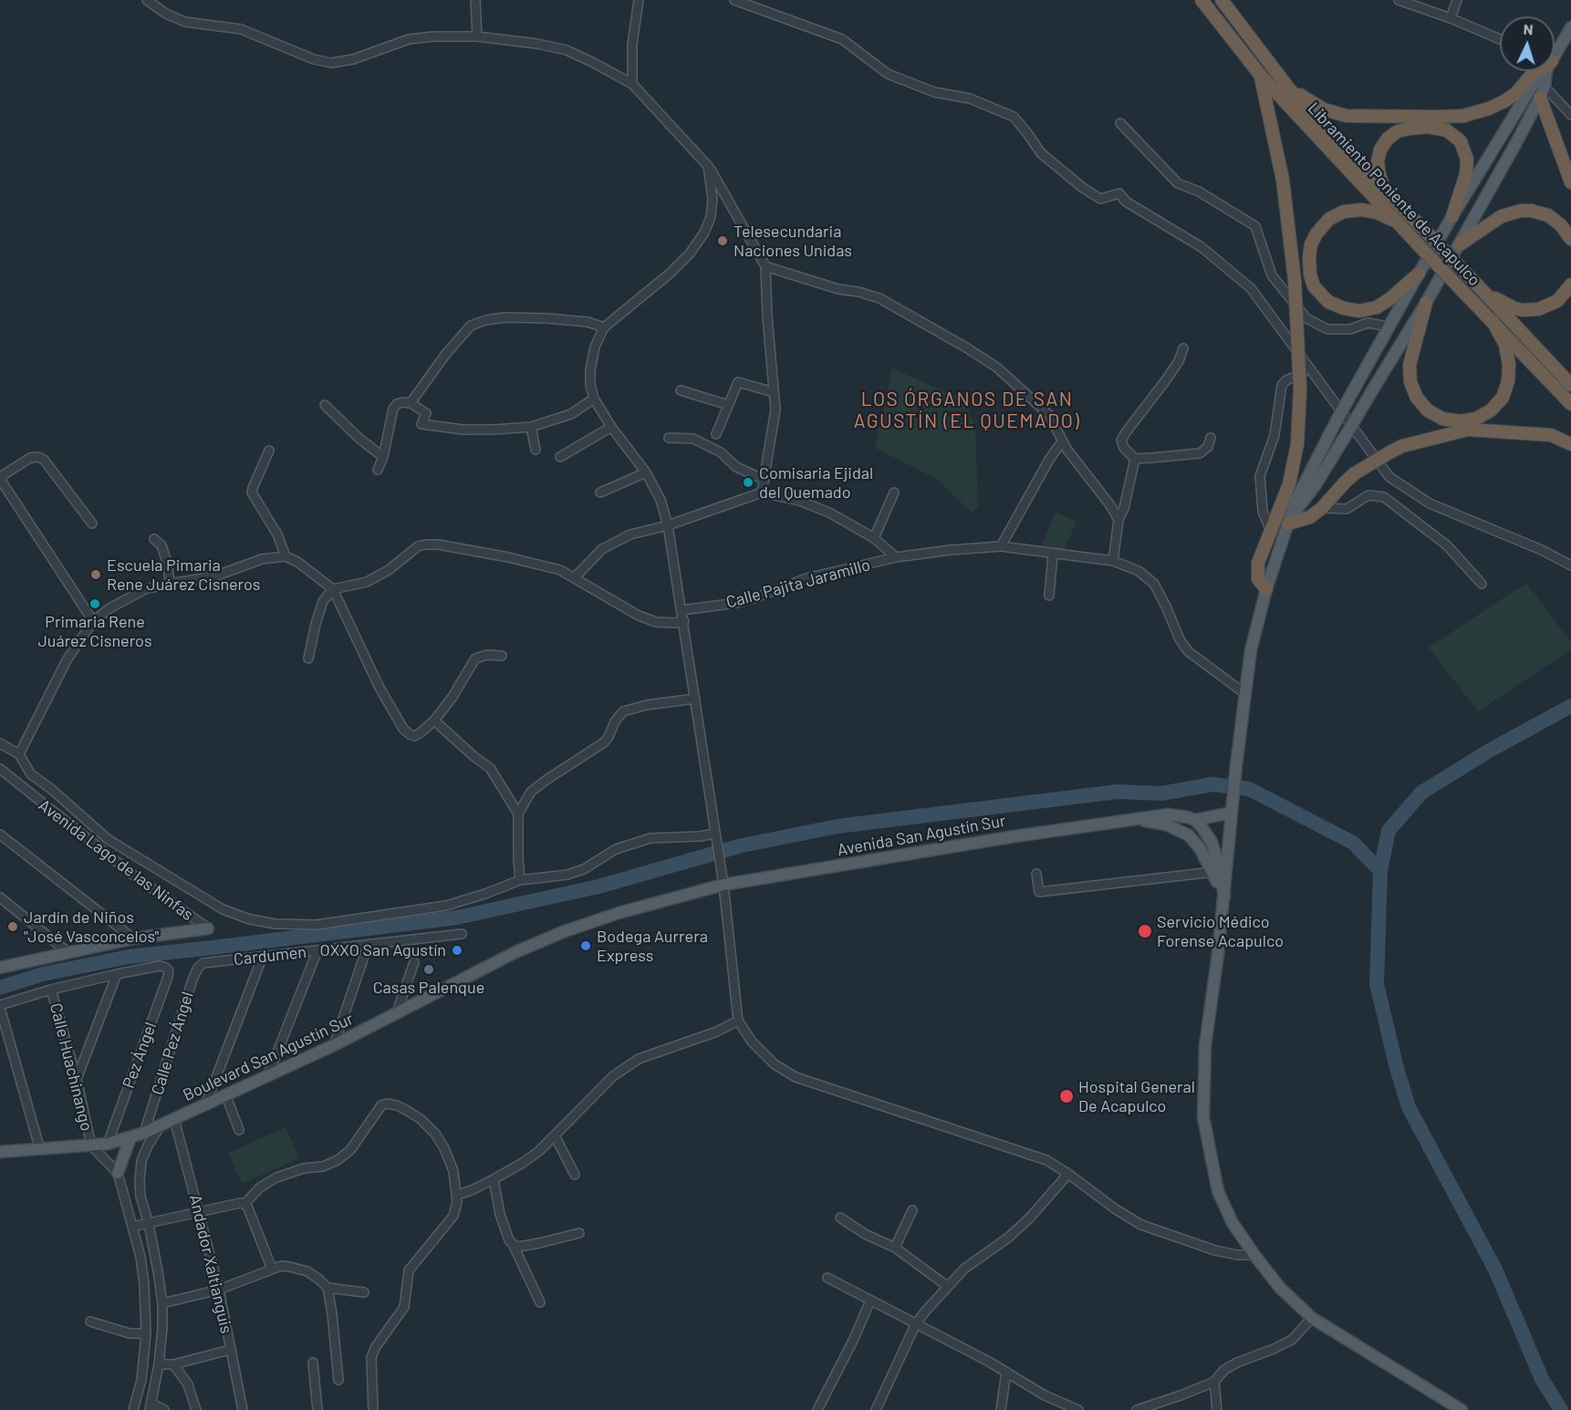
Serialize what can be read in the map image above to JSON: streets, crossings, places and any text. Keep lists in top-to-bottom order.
{
  "streets": {
    "highway": ["Libramiento Poniente de Acapulco"],
    "main road": ["Avenida San Agustín Sur", "Boulevard San Agustín Sur"],
    "street": [
      "Calle Pajita Jaramillo",
      "Avenida Lago de las Ninfas",
      "Cardumen",
      "Calle Pez Ángel",
      "Pez Ángel",
      "Calle Huachinango",
      "Andador Xaltianguis"
    ]
  },
  "crossings": [
    ["Avenida San Agustín Sur", "Boulevard San Agustín Sur"],
    ["Cardumen", "Calle Pez Ángel"],
    ["Calle Pez Ángel", "Boulevard San Agustín Sur"],
    ["Pez Ángel", "Boulevard San Agustín Sur"],
    ["Boulevard San Agustín Sur", "Calle Huachinango"],
    ["Boulevard San Agustín Sur", "Andador Xaltianguis"]
  ],
  "districts": ["LOS ÓRGANOS DE SAN AGUSTÍN (EL QUEMADO)"],
  "places": [
    "Telesecundaria Naciones Unidas",
    "Comisaria Ejidal del Quemado",
    "Escuela Pimaria Rene Juárez Cisneros",
    "Primaria Rene Juárez Cisneros",
    "Jardín de Niños \"José Vasconcelos\"",
    "Servicio Médico Forense Acapulco",
    "Bodega Aurrera Express",
    "OXXO San Agustín",
    "Casas Palenque",
    "Hospital General De Acapulco"
  ],
  "north": "top"
}
